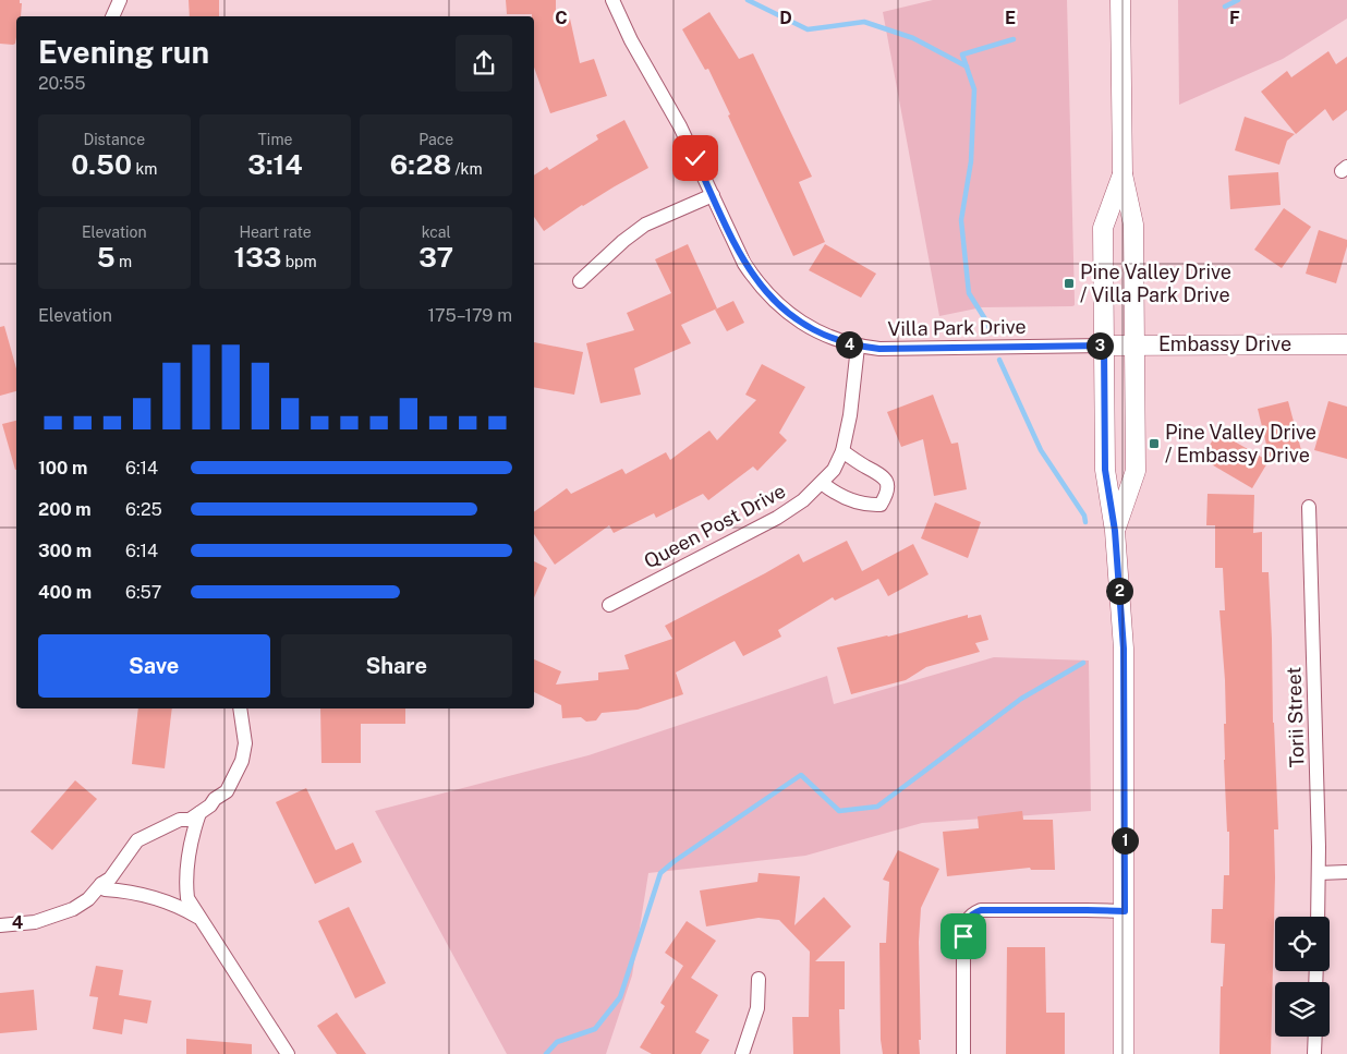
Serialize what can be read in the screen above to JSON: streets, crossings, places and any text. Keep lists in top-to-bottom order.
{
  "streets": {
    "main road": ["Embassy Drive"],
    "street": ["Villa Park Drive", "Queen Post Drive", "Torii Street"]
  },
  "crossings": [
    ["Villa Park Drive", "Embassy Drive"],
    ["Villa Park Drive", "Queen Post Drive"]
  ],
  "places": {
    "transit": ["Pine Valley Drive / Villa Park Drive", "Pine Valley Drive / Embassy Drive"]
  },
  "page": {
    "heading": ["Evening run", "20:55"],
    "stats": [
      ["Distance", "0.50 km"],
      ["Time", "3:14"],
      ["Pace", "6:28 /km"],
      ["Elevation", "5 m"],
      ["Heart rate", "133 bpm"],
      ["kcal", "37"]
    ],
    "chart": ["Elevation", "175–179 m"],
    "pins": [
      "4",
      "3",
      "2",
      "1"
    ],
    "list": [
      {
        "name": "100 m",
        "note": "6:14"
      },
      {
        "name": "200 m",
        "note": "6:25"
      },
      {
        "name": "300 m",
        "note": "6:14"
      },
      {
        "name": "400 m",
        "note": "6:57"
      }
    ],
    "buttons": ["Save", "Share"]
  },
  "grid": {
    "columns": [
      "C",
      "D",
      "E",
      "F"
    ],
    "rows": ["4"]
  }
}
